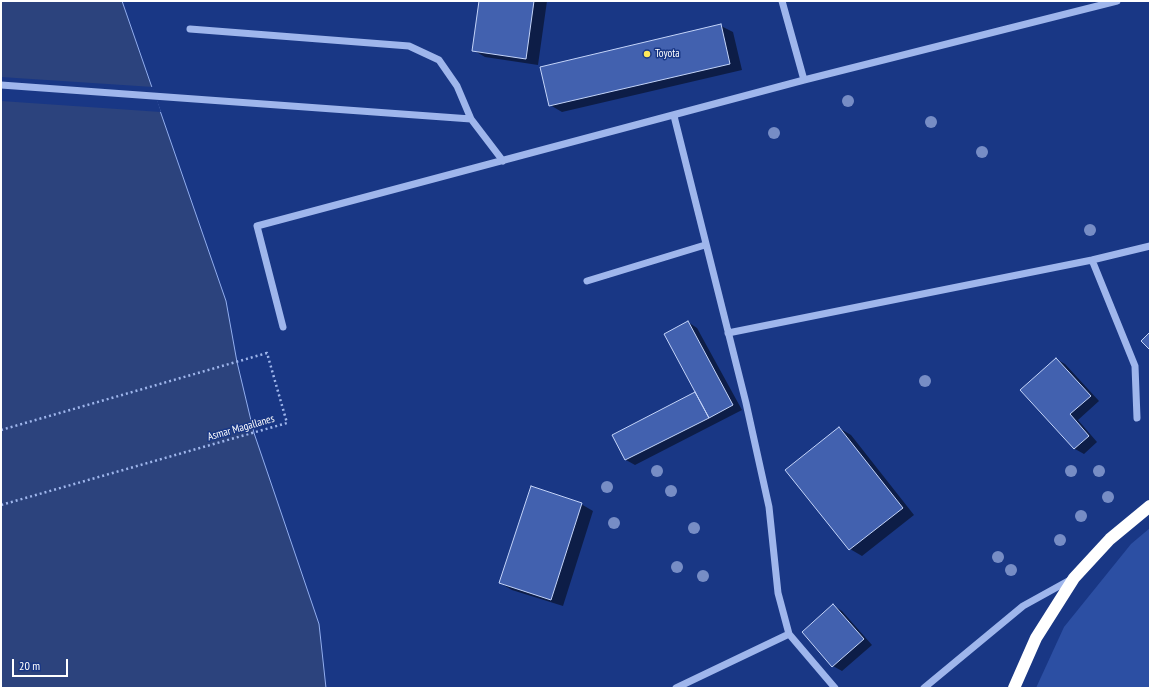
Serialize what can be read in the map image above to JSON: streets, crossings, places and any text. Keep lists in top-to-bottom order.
{
  "streets": {
    "path": ["Asmar Magallanes"]
  },
  "places": ["Toyota"],
  "scale_bar": "20 m"
}
